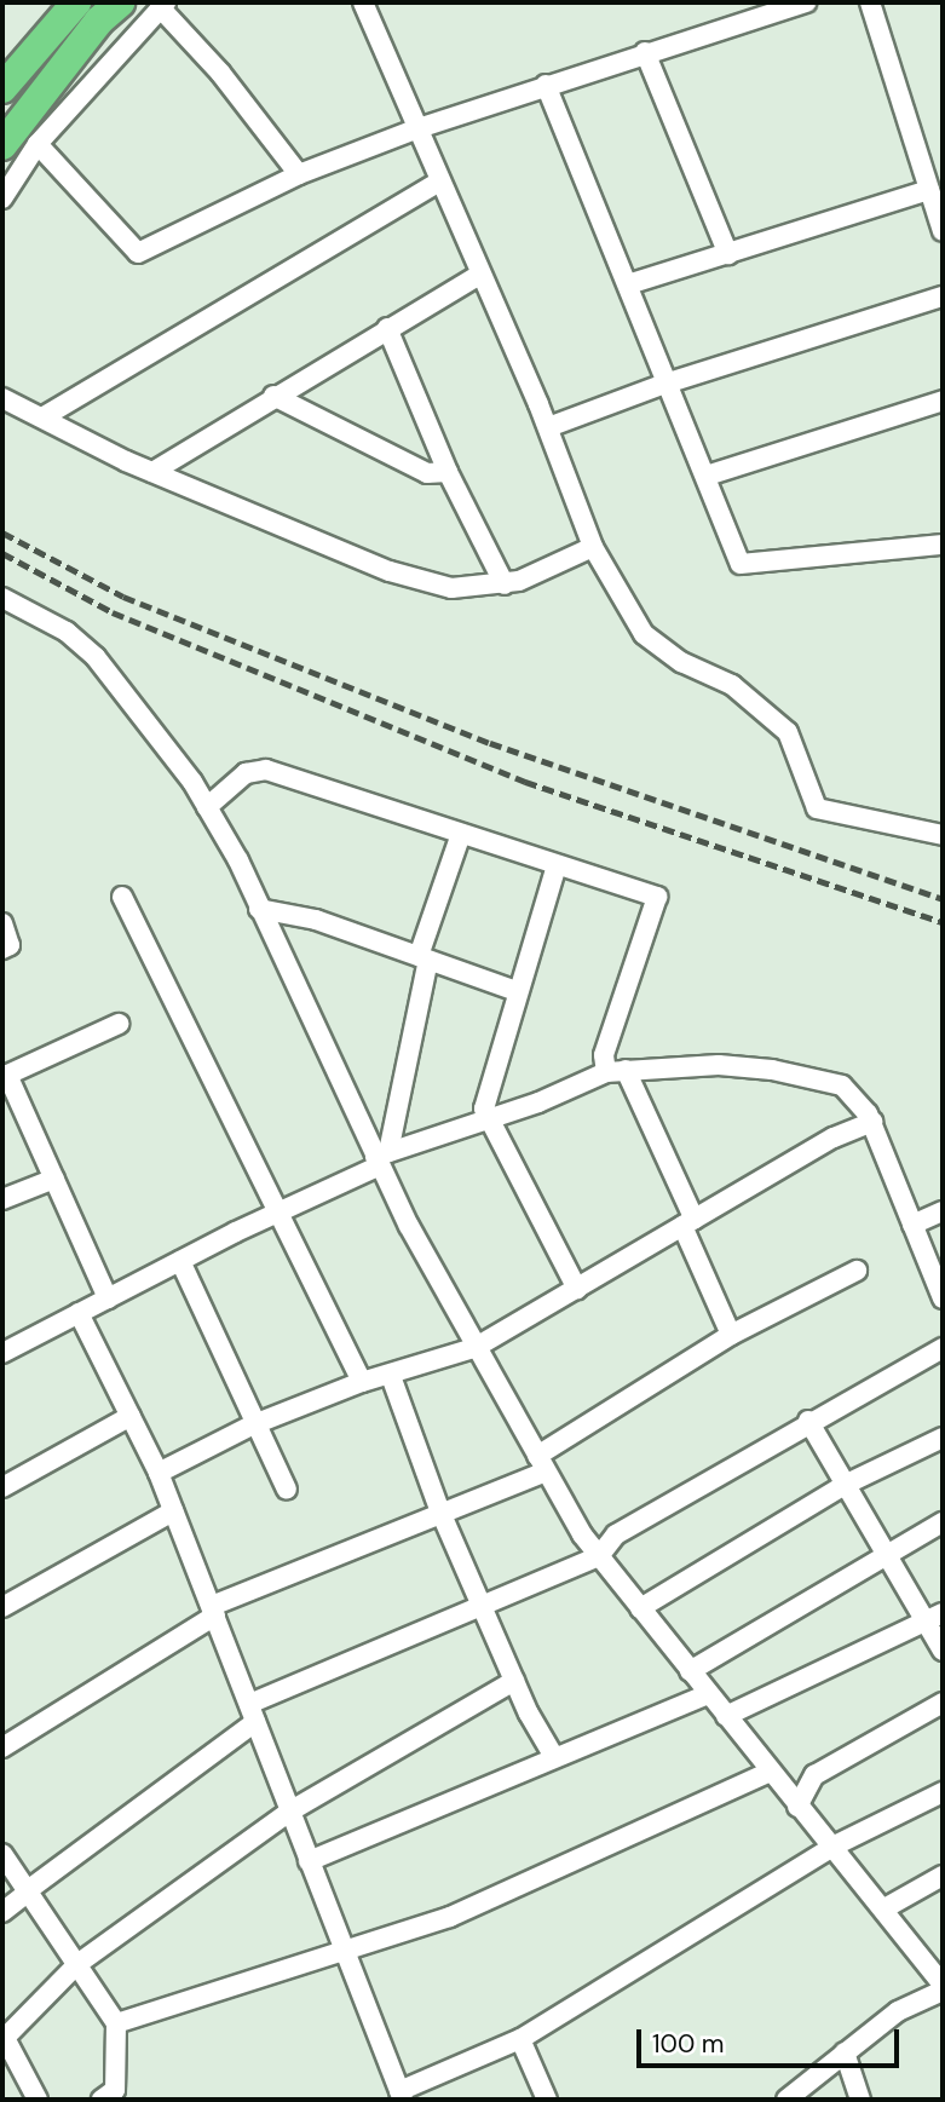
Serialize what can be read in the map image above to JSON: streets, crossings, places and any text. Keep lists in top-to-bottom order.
{
  "scale_bar": "100 m"
}
